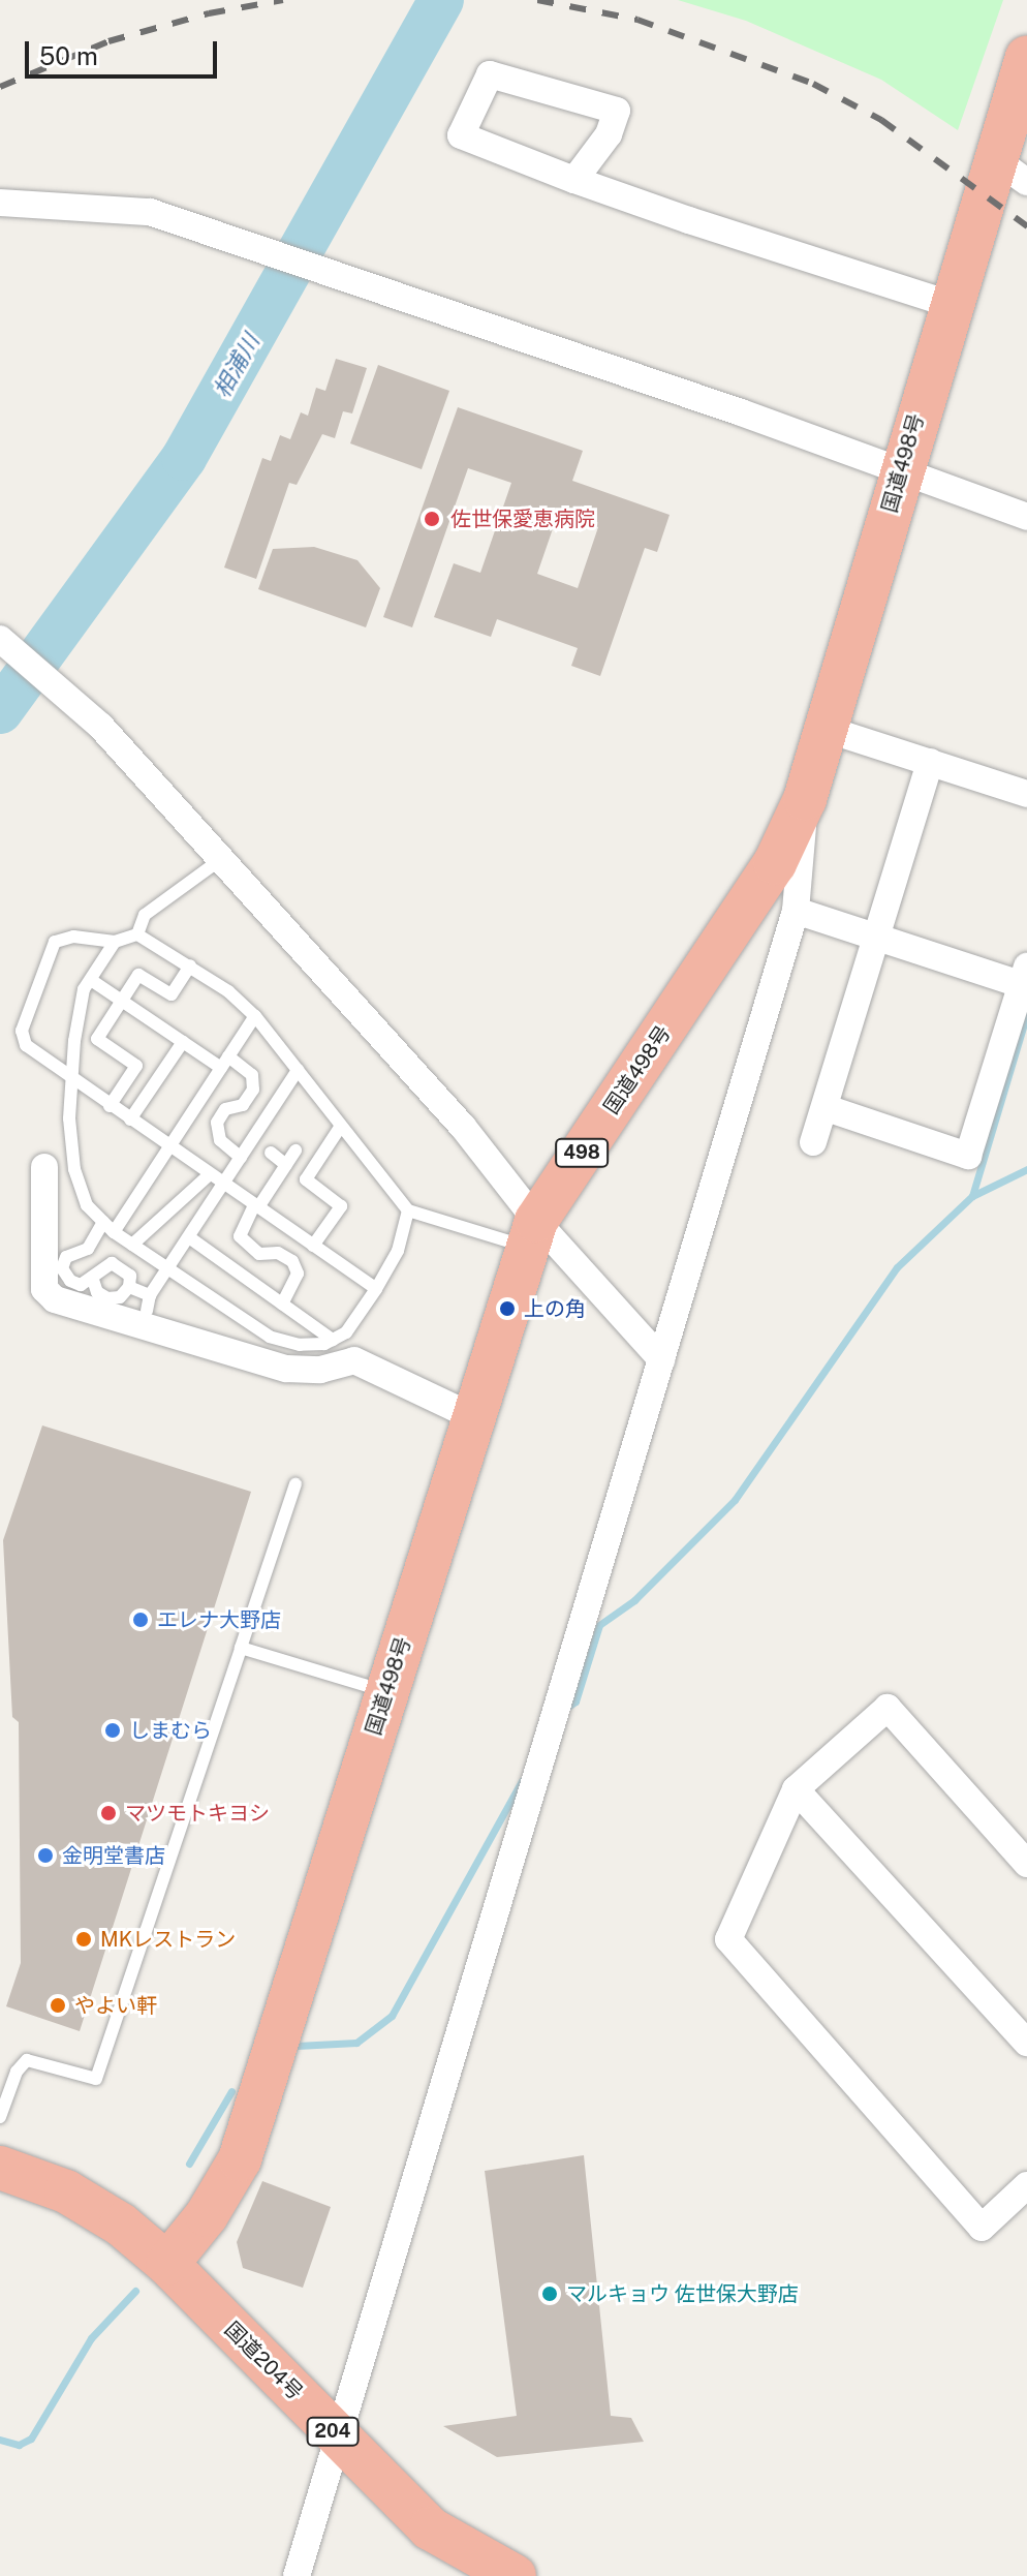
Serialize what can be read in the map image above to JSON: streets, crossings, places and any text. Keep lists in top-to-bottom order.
{
  "streets": {
    "highway": [
      "国道498号",
      "498",
      "国道204号",
      "204"
    ]
  },
  "crossings": [
    ["国道498号", "国道204号"]
  ],
  "water": ["相浦川"],
  "places": [
    "佐世保愛恵病院",
    "上の角",
    "エレナ大野店",
    "しまむら",
    "マツモトキヨシ",
    "金明堂書店",
    "MKレストラン",
    "やよい軒",
    "マルキョウ 佐世保大野店"
  ],
  "scale_bar": "50 m"
}
